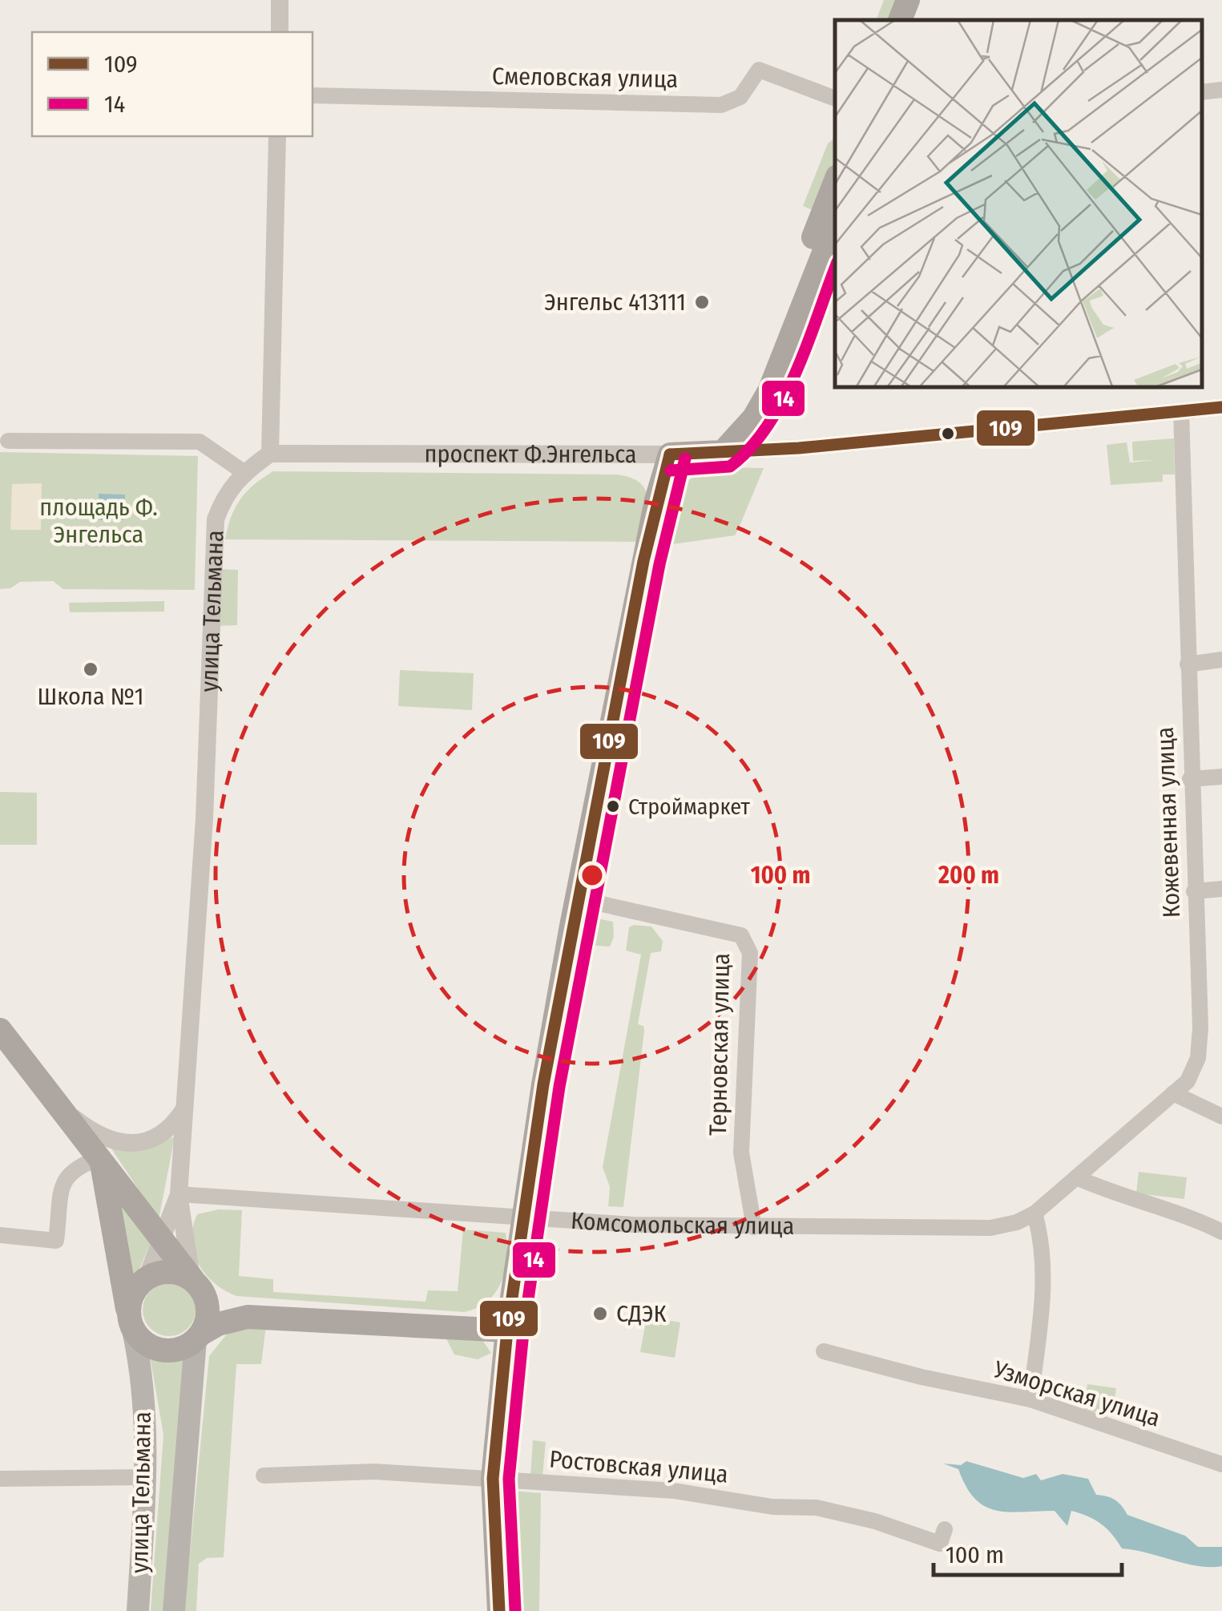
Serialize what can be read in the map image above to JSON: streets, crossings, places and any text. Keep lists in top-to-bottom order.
{
  "streets": {
    "main road": ["проспект Ф.Энгельса", "улица Тельмана"],
    "street": [
      "Смеловская улица",
      "Кожевенная улица",
      "Терновская улица",
      "Комсомольская улица",
      "Узморская улица",
      "Ростовская улица"
    ]
  },
  "crossings": [
    ["проспект Ф.Энгельса", "улица Тельмана"],
    ["проспект Ф.Энгельса", "Кожевенная улица"],
    ["улица Тельмана", "Комсомольская улица"],
    ["Кожевенная улица", "Комсомольская улица"],
    ["Терновская улица", "Комсомольская улица"]
  ],
  "parks": ["площадь Ф. Энгельса"],
  "places": [
    "Энгельс 413111",
    "Школа №1",
    "Строймаркет",
    "СДЭК"
  ],
  "lines": ["transit line 14", "transit line 109"],
  "legend": ["109", "14"],
  "scale_bar": "100 m",
  "rings": ["100 m", "200 m"]
}
